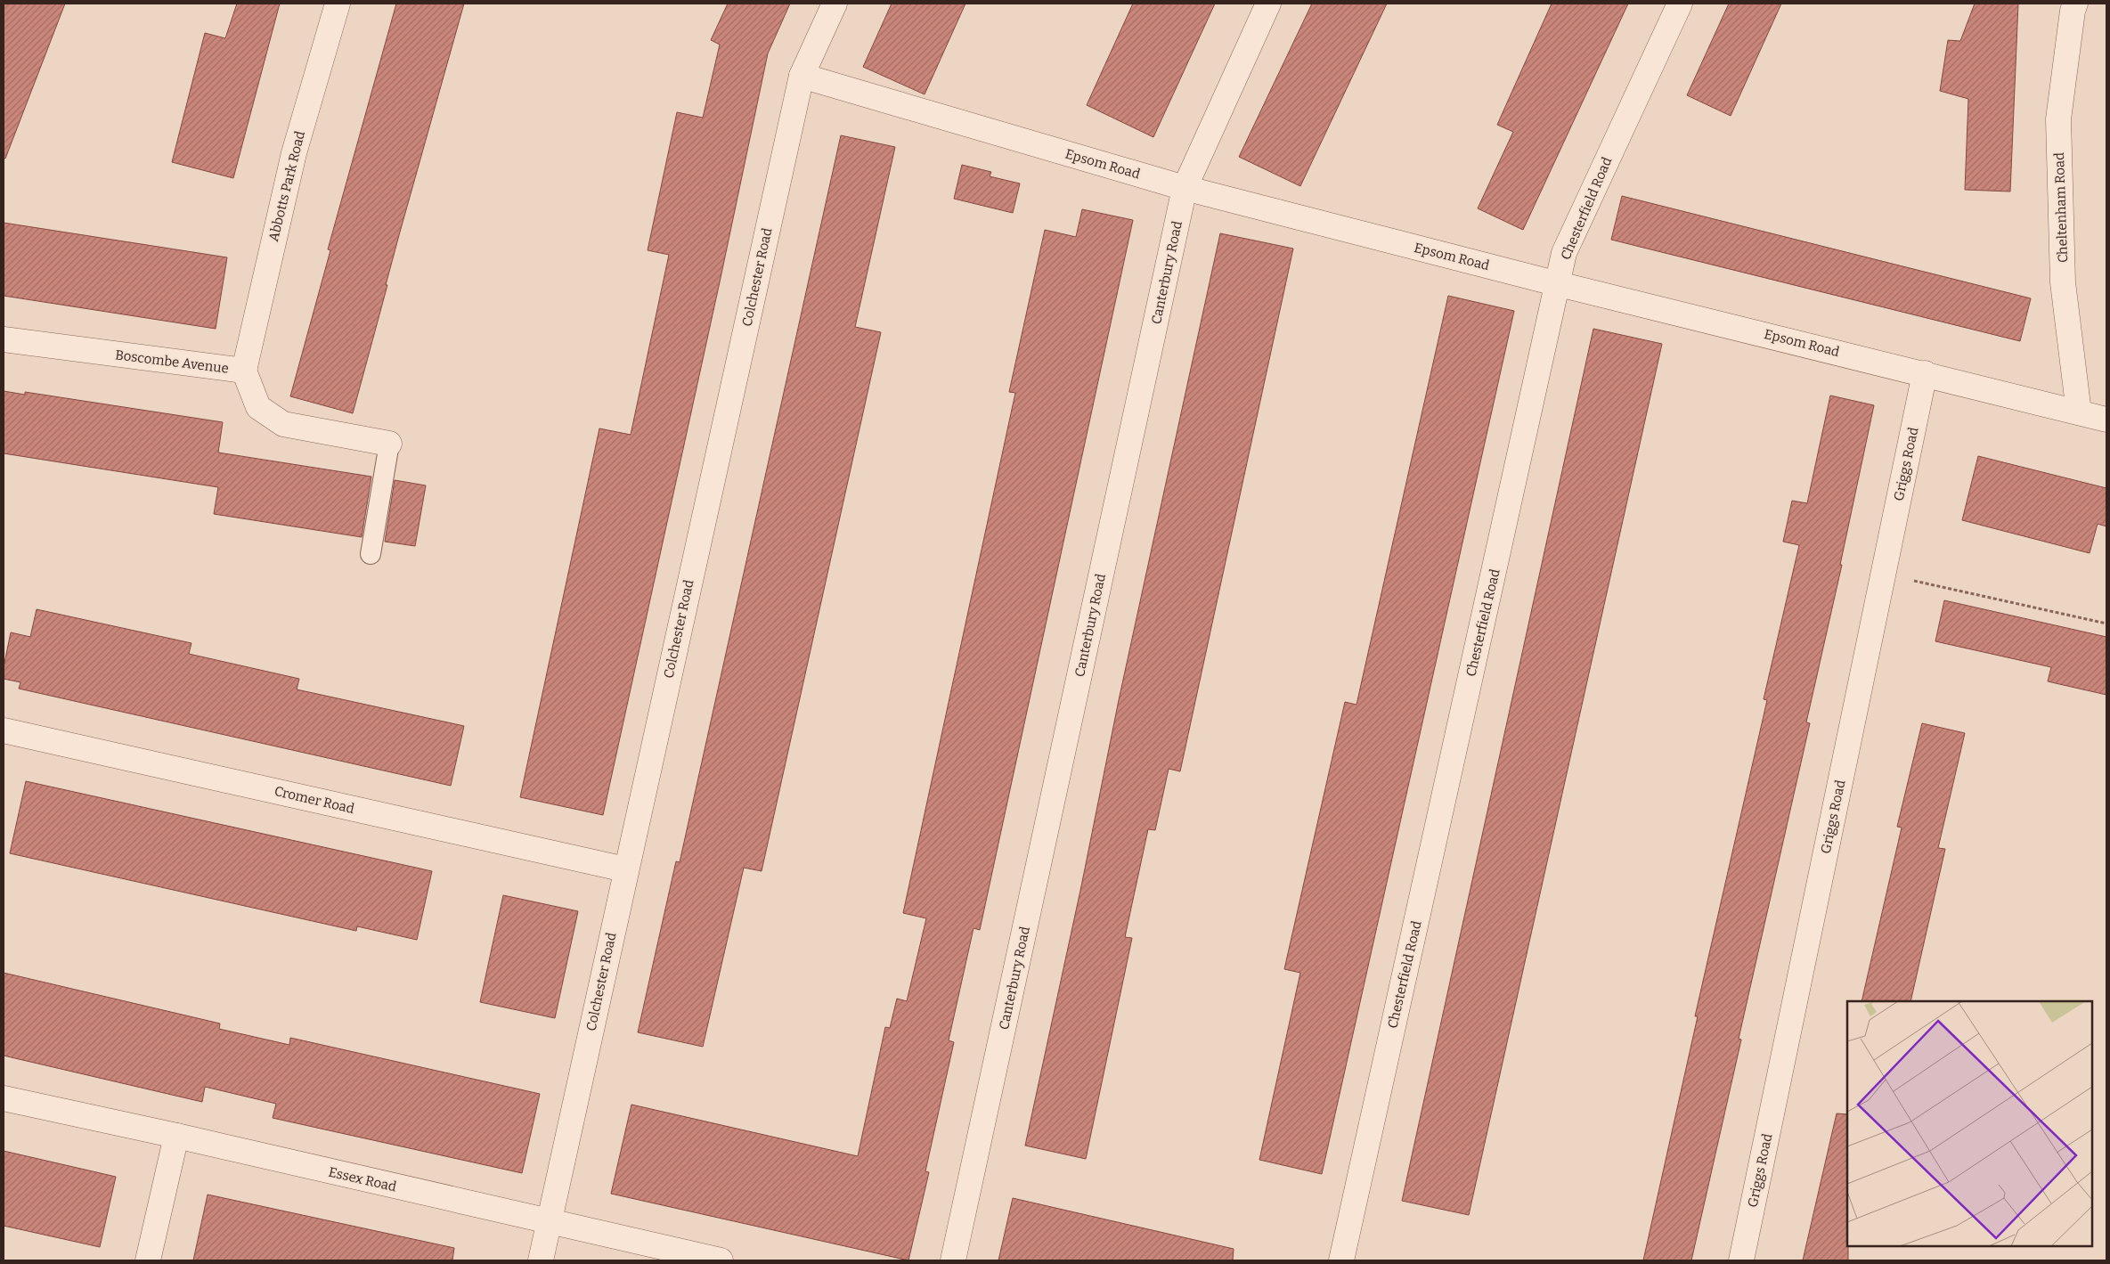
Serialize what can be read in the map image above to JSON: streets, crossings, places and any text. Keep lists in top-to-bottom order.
{
  "streets": {
    "street": [
      "Epsom Road",
      "Abbotts Park Road",
      "Cheltenham Road",
      "Chesterfield Road",
      "Canterbury Road",
      "Colchester Road",
      "Boscombe Avenue",
      "Griggs Road",
      "Cromer Road",
      "Essex Road"
    ]
  },
  "crossings": [
    ["Epsom Road", "Cheltenham Road"],
    ["Epsom Road", "Chesterfield Road"],
    ["Epsom Road", "Canterbury Road"],
    ["Epsom Road", "Colchester Road"],
    ["Epsom Road", "Griggs Road"],
    ["Abbotts Park Road", "Boscombe Avenue"],
    ["Colchester Road", "Cromer Road"],
    ["Colchester Road", "Essex Road"]
  ]
}
